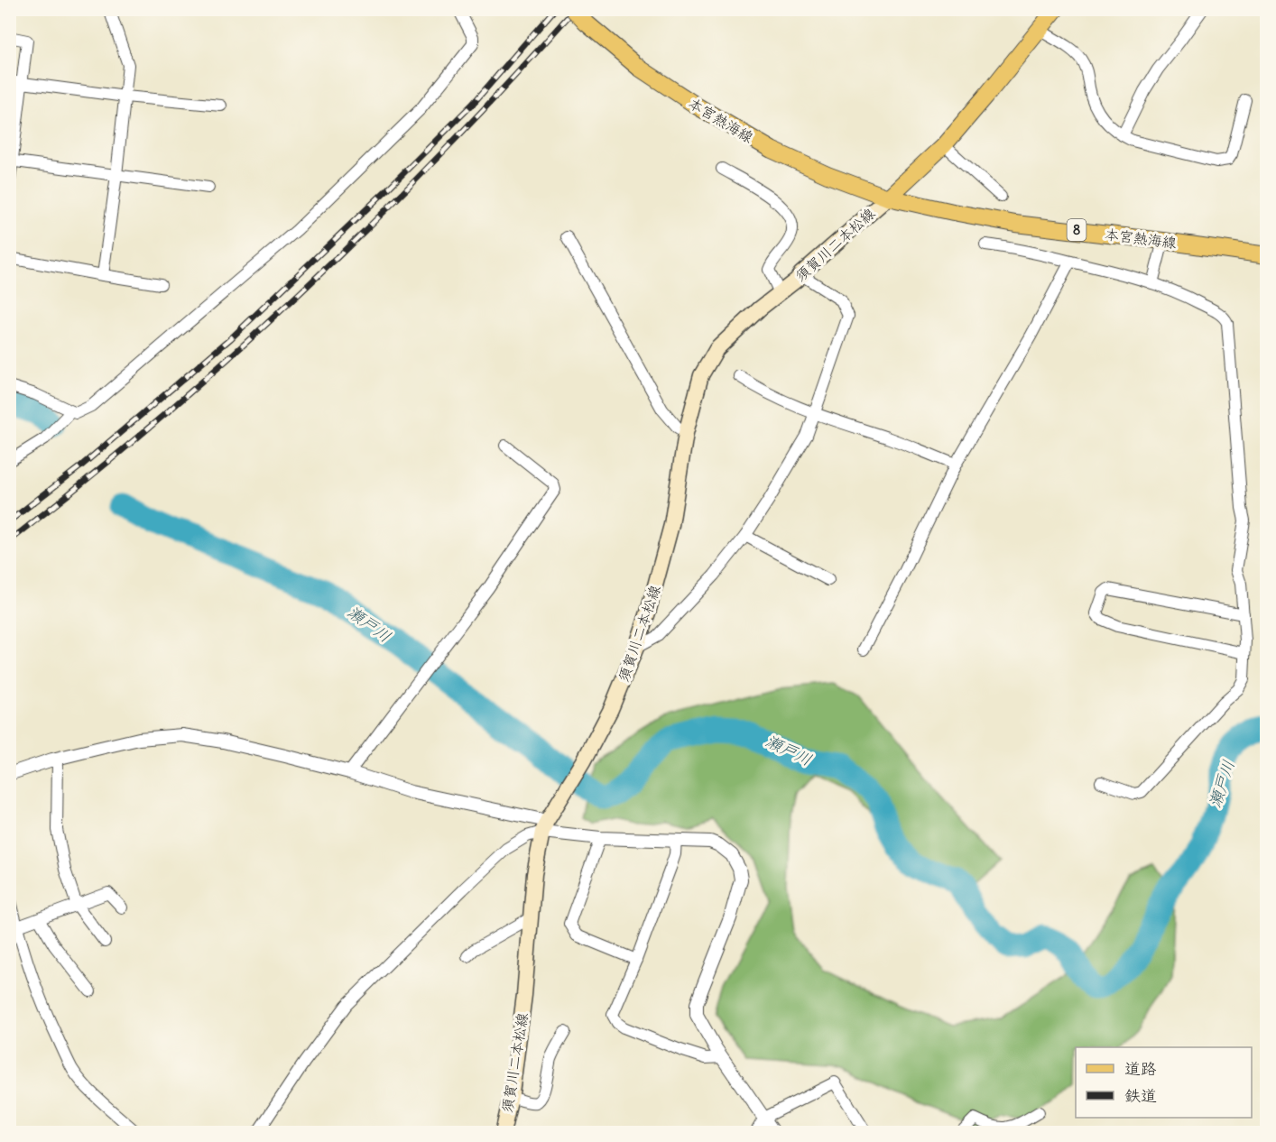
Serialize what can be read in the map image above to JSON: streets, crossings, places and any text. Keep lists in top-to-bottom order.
{
  "streets": {
    "main road": ["本宮熱海線", "8", "須賀川二本松線"]
  },
  "crossings": [
    ["本宮熱海線", "須賀川二本松線"]
  ],
  "water": ["瀬戸川"],
  "legend": ["道路", "鉄道"]
}
